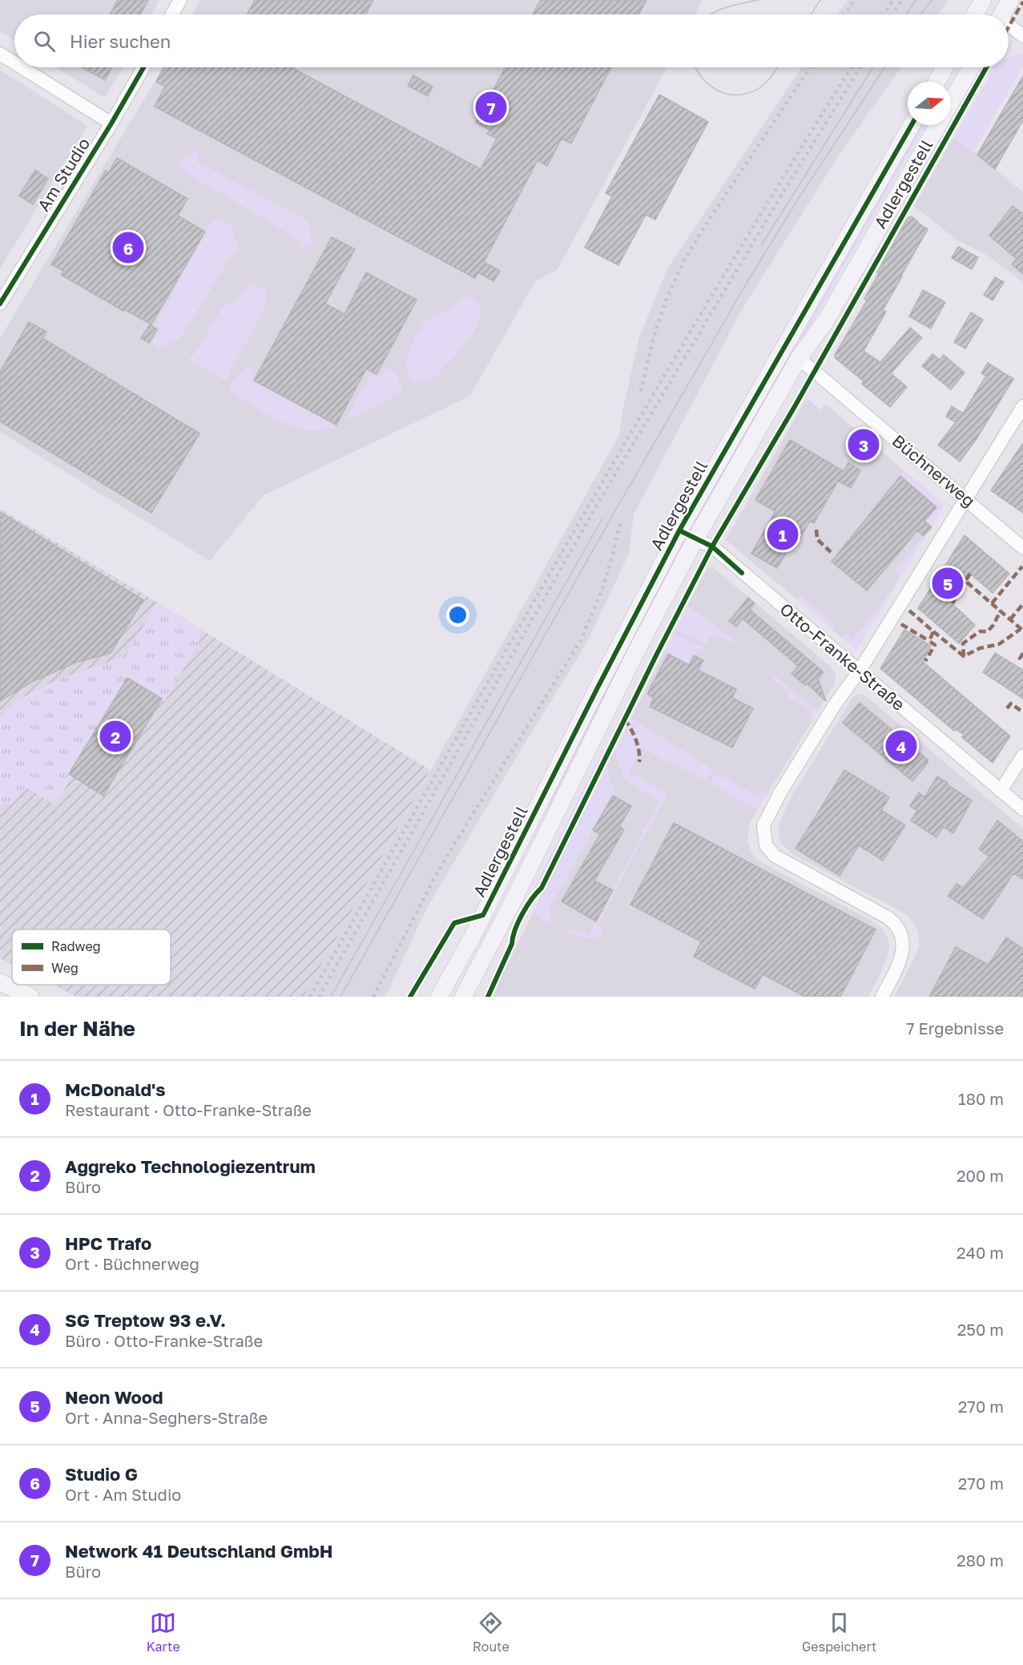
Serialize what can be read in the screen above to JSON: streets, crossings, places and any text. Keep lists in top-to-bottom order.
{
  "streets": {
    "main road": ["Adlergestell", "Otto-Franke-Straße"],
    "street": ["Am Studio", "Büchnerweg"]
  },
  "crossings": [
    ["Adlergestell", "Büchnerweg"],
    ["Adlergestell", "Otto-Franke-Straße"]
  ],
  "legend": ["Radweg", "Weg"],
  "north": "right",
  "page": {
    "search": "Hier suchen",
    "pins": [
      "7",
      "6",
      "3",
      "1",
      "5",
      "2",
      "4"
    ],
    "heading": ["In der Nähe", "7 Ergebnisse"],
    "list": [
      {
        "mark": "1",
        "name": "McDonald's",
        "note": "Restaurant · Otto-Franke-Straße",
        "value": "180 m"
      },
      {
        "mark": "2",
        "name": "Aggreko Technologiezentrum",
        "note": "Büro",
        "value": "200 m"
      },
      {
        "mark": "3",
        "name": "HPC Trafo",
        "note": "Ort · Büchnerweg",
        "value": "240 m"
      },
      {
        "mark": "4",
        "name": "SG Treptow 93 e.V.",
        "note": "Büro · Otto-Franke-Straße",
        "value": "250 m"
      },
      {
        "mark": "5",
        "name": "Neon Wood",
        "note": "Ort · Anna-Seghers-Straße",
        "value": "270 m"
      },
      {
        "mark": "6",
        "name": "Studio G",
        "note": "Ort · Am Studio",
        "value": "270 m"
      },
      {
        "mark": "7",
        "name": "Network 41 Deutschland GmbH",
        "note": "Büro",
        "value": "280 m"
      }
    ],
    "nav": ["Karte", "Route", "Gespeichert"]
  }
}
